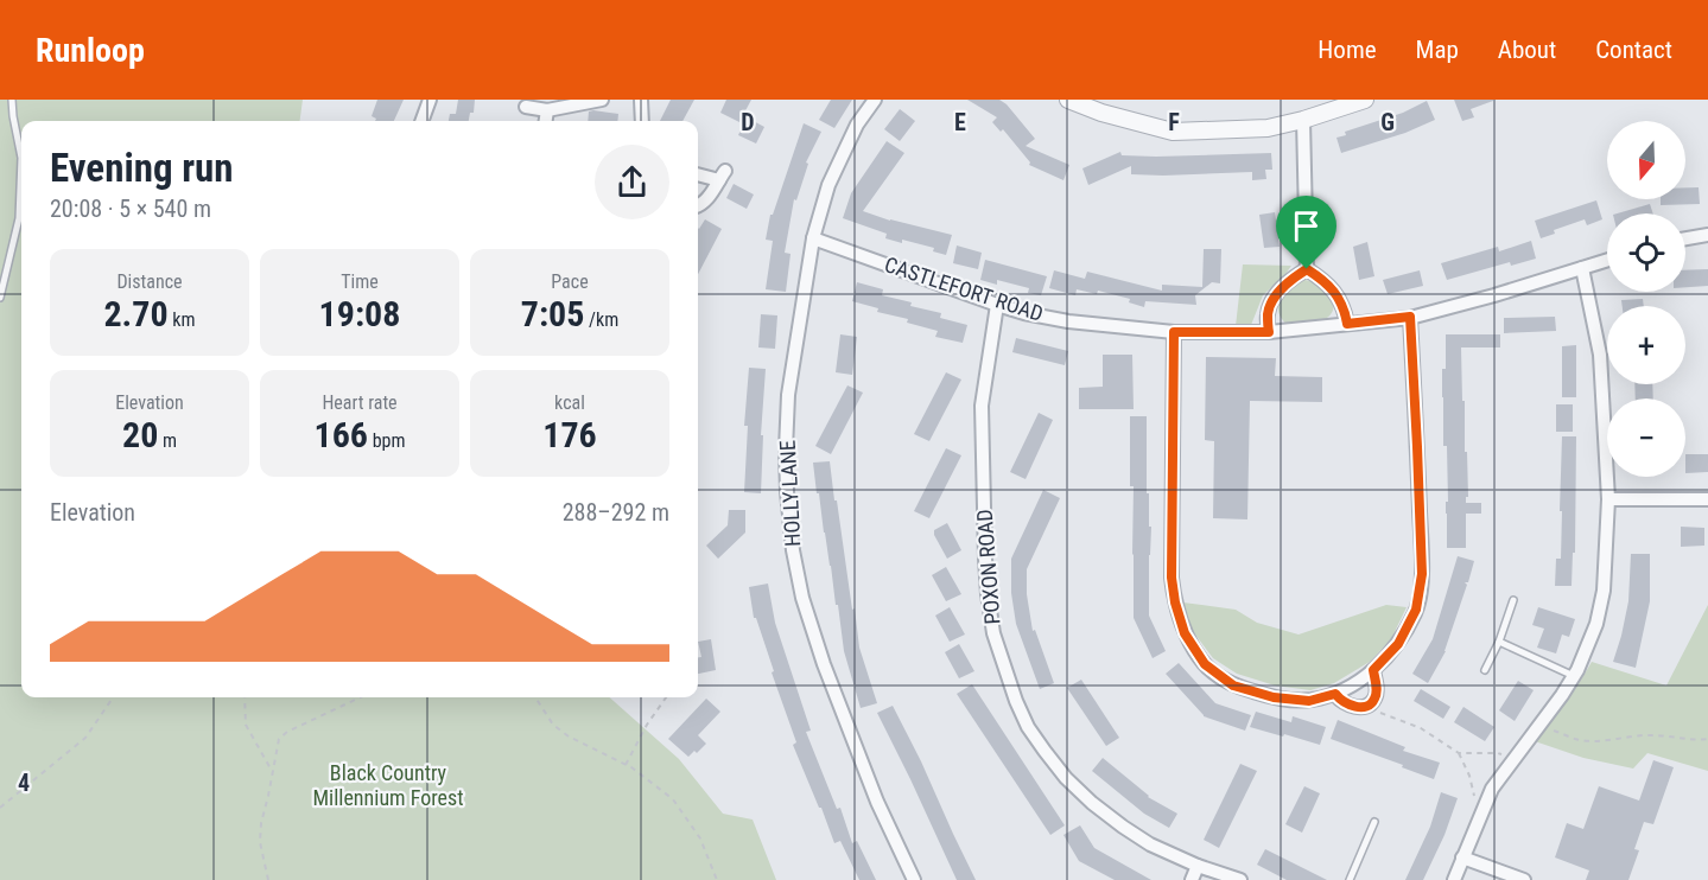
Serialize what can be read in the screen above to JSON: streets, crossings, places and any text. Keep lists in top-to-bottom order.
{
  "streets": {
    "street": ["CASTLEFORT ROAD", "HOLLY LANE", "POXON ROAD"]
  },
  "crossings": [
    ["CASTLEFORT ROAD", "HOLLY LANE"],
    ["CASTLEFORT ROAD", "POXON ROAD"]
  ],
  "parks": ["Black Country Millennium Forest"],
  "north": "bottom",
  "page": {
    "header": "Runloop",
    "nav": [
      "Home",
      "Map",
      "About",
      "Contact"
    ],
    "map_buttons": ["+", "−"],
    "heading": ["Evening run", "20:08 · 5 × 540 m"],
    "stats": [
      ["Distance", "2.70 km"],
      ["Time", "19:08"],
      ["Pace", "7:05 /km"],
      ["Elevation", "20 m"],
      ["Heart rate", "166 bpm"],
      ["kcal", "176"]
    ],
    "chart": ["Elevation", "288–292 m"]
  },
  "grid": {
    "columns": [
      "D",
      "E",
      "F",
      "G"
    ],
    "rows": ["4"]
  }
}
